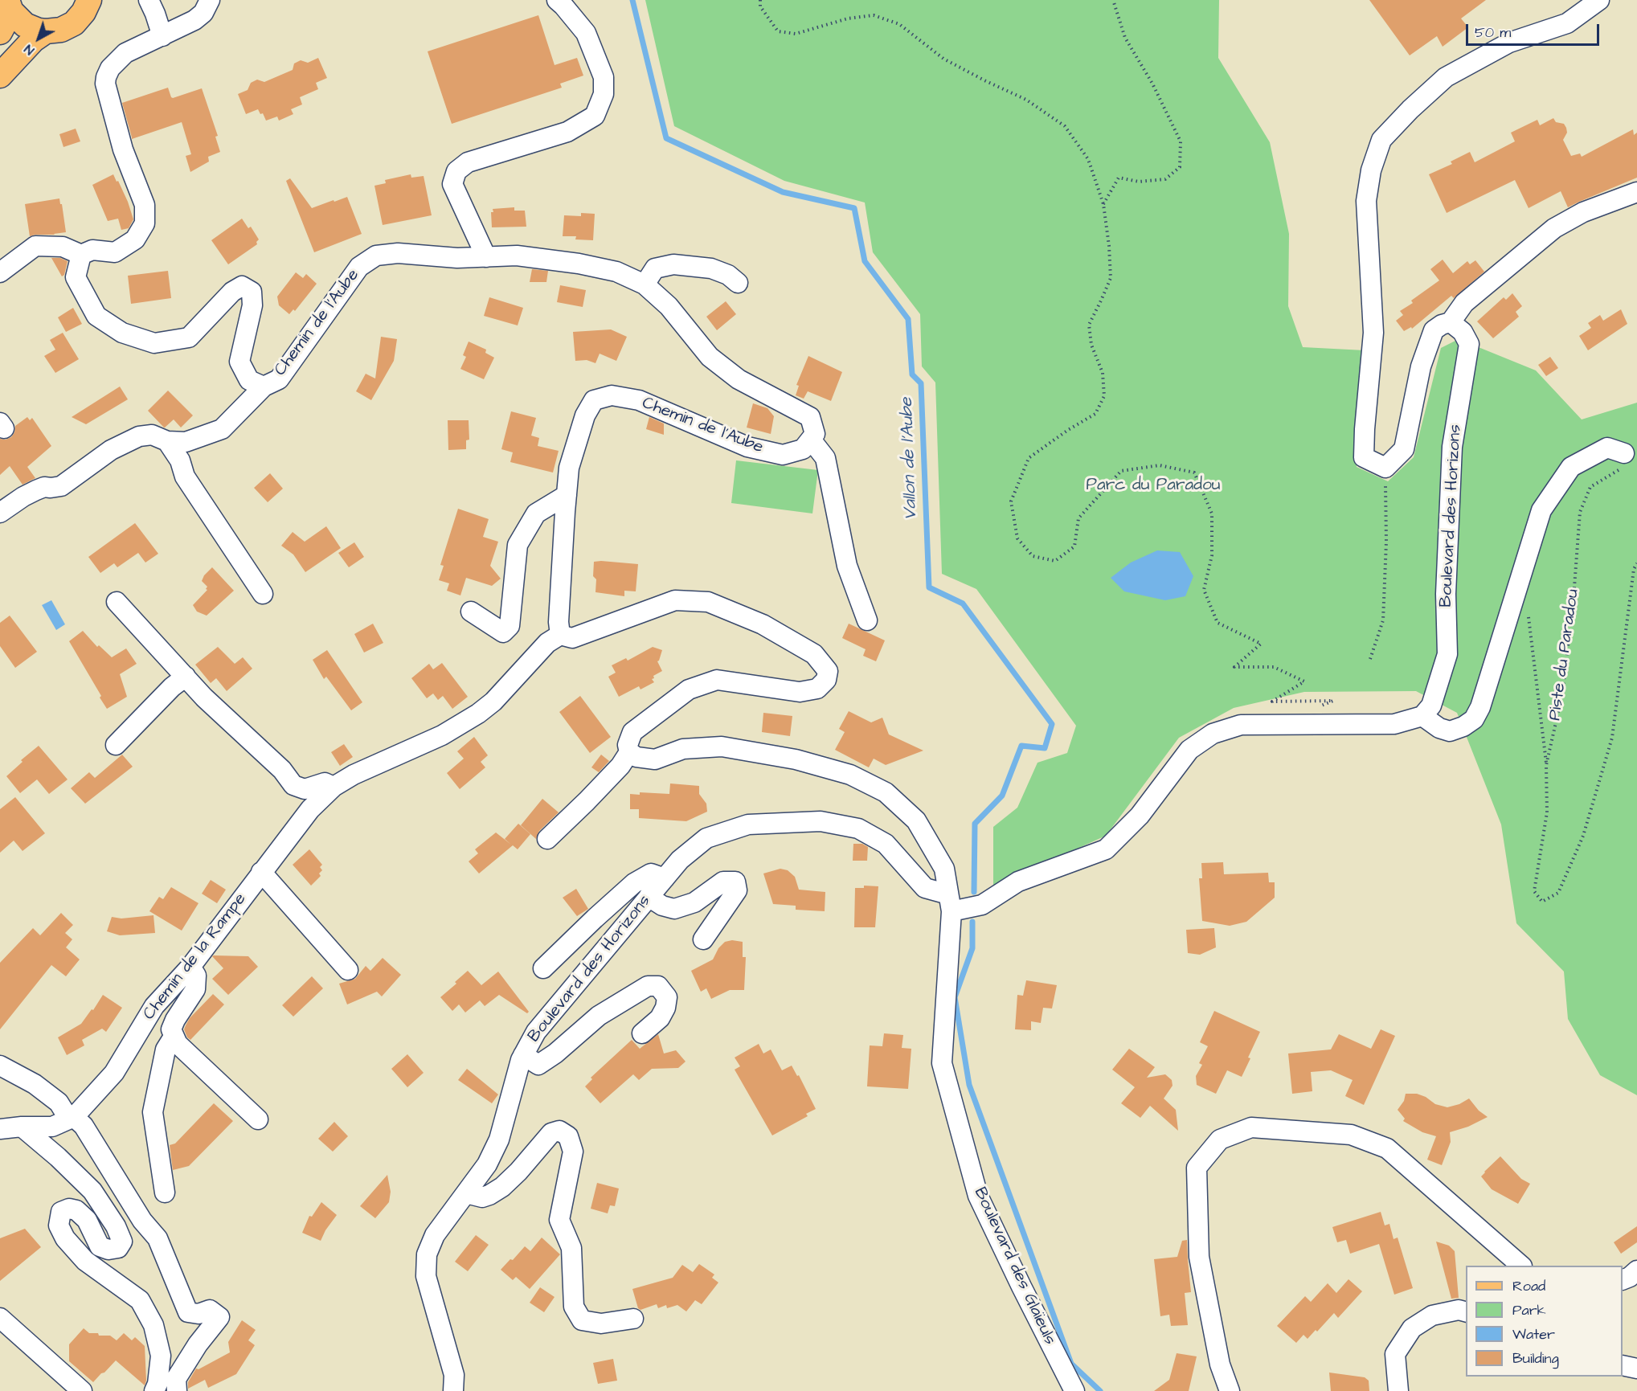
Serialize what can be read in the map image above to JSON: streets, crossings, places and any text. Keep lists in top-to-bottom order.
{
  "streets": {
    "street": [
      "Chemin de l'Aube",
      "Boulevard des Horizons",
      "Chemin de la Rampe",
      "Boulevard des Glaïeuls"
    ],
    "path": ["Piste du Paradou"]
  },
  "crossings": [
    ["Chemin de l'Aube", "Chemin de la Rampe"],
    ["Boulevard des Horizons", "Boulevard des Glaïeuls"]
  ],
  "water": ["Vallon de l'Aube"],
  "parks": ["Parc du Paradou"],
  "legend": [
    "Road",
    "Park",
    "Water",
    "Building"
  ],
  "scale_bar": "50 m",
  "north": "bottom left"
}
